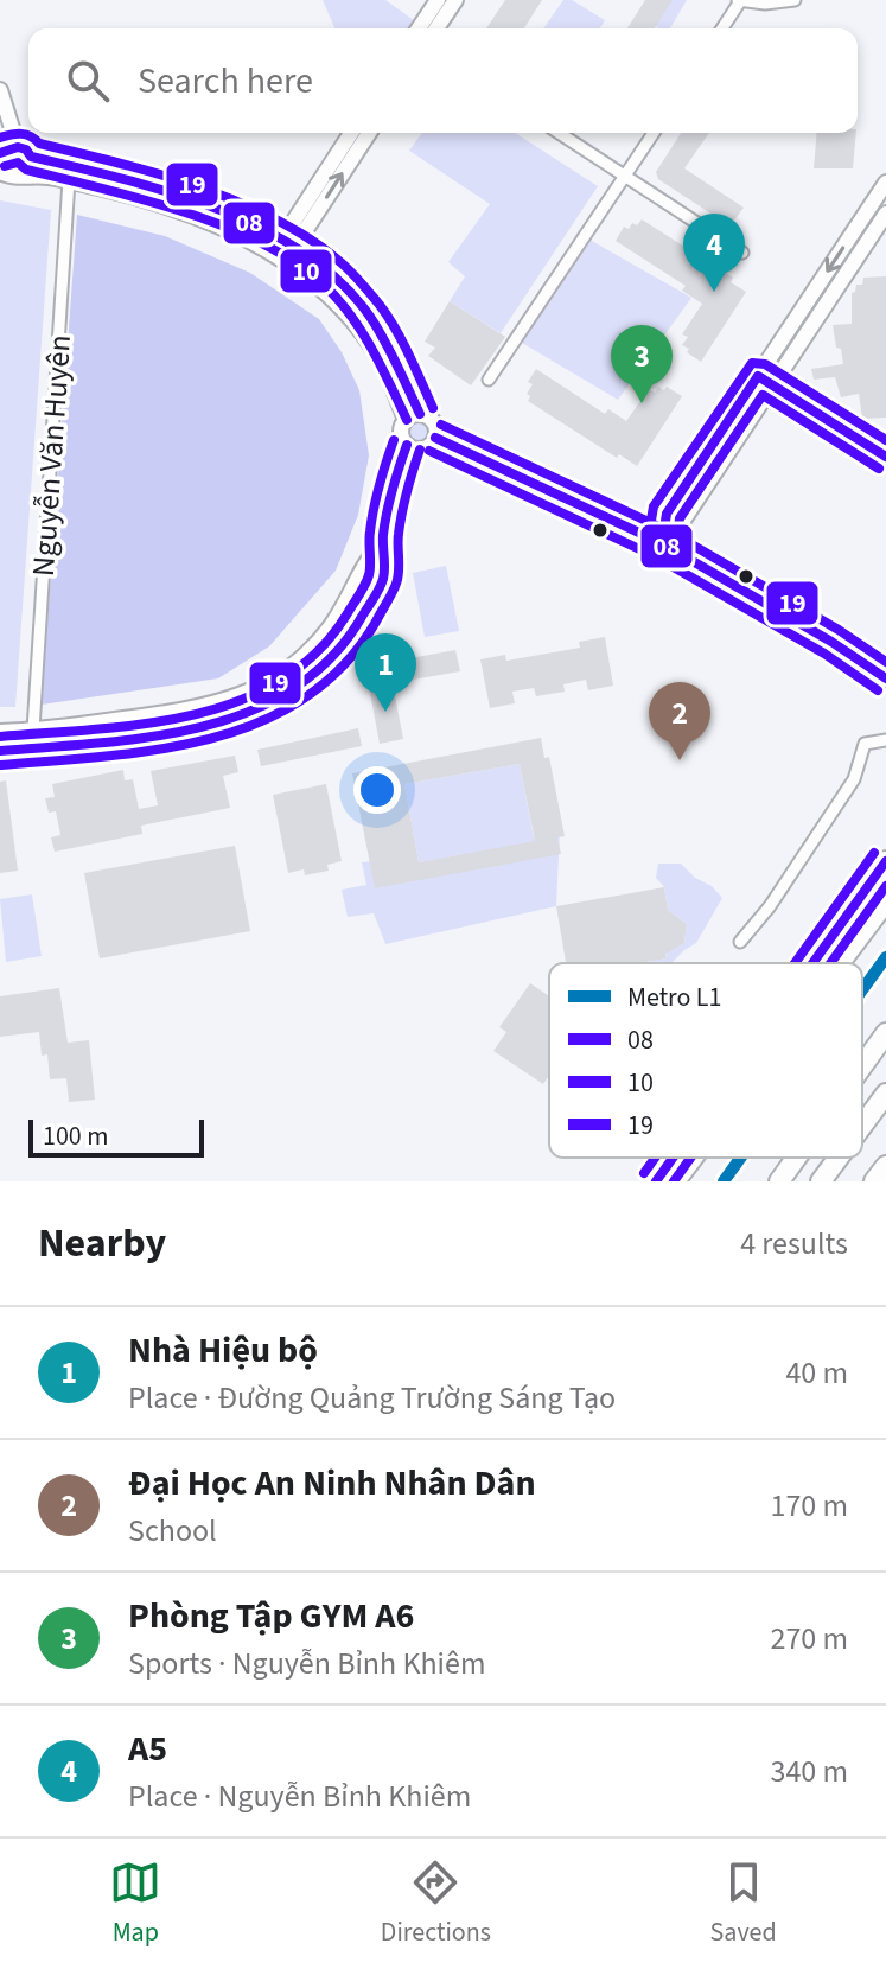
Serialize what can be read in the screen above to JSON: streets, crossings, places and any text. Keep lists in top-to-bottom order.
{
  "streets": {
    "street": ["Nguyễn Văn Huyên"]
  },
  "lines": [
    "transit line 19",
    "transit line 08",
    "transit line 10",
    "metro line L1"
  ],
  "legend": [
    "Metro L1",
    "08",
    "10",
    "19"
  ],
  "scale_bar": "100 m",
  "page": {
    "search": "Search here",
    "pins": [
      "4",
      "3",
      "1",
      "2"
    ],
    "scale": "100 m",
    "heading": ["Nearby", "4 results"],
    "list": [
      {
        "mark": "1",
        "name": "Nhà Hiệu bộ",
        "note": "Place · Đường Quảng Trường Sáng Tạo",
        "value": "40 m"
      },
      {
        "mark": "2",
        "name": "Đại Học An Ninh Nhân Dân",
        "note": "School",
        "value": "170 m"
      },
      {
        "mark": "3",
        "name": "Phòng Tập GYM A6",
        "note": "Sports · Nguyễn Bỉnh Khiêm",
        "value": "270 m"
      },
      {
        "mark": "4",
        "name": "A5",
        "note": "Place · Nguyễn Bỉnh Khiêm",
        "value": "340 m"
      }
    ],
    "nav": ["Map", "Directions", "Saved"]
  }
}
